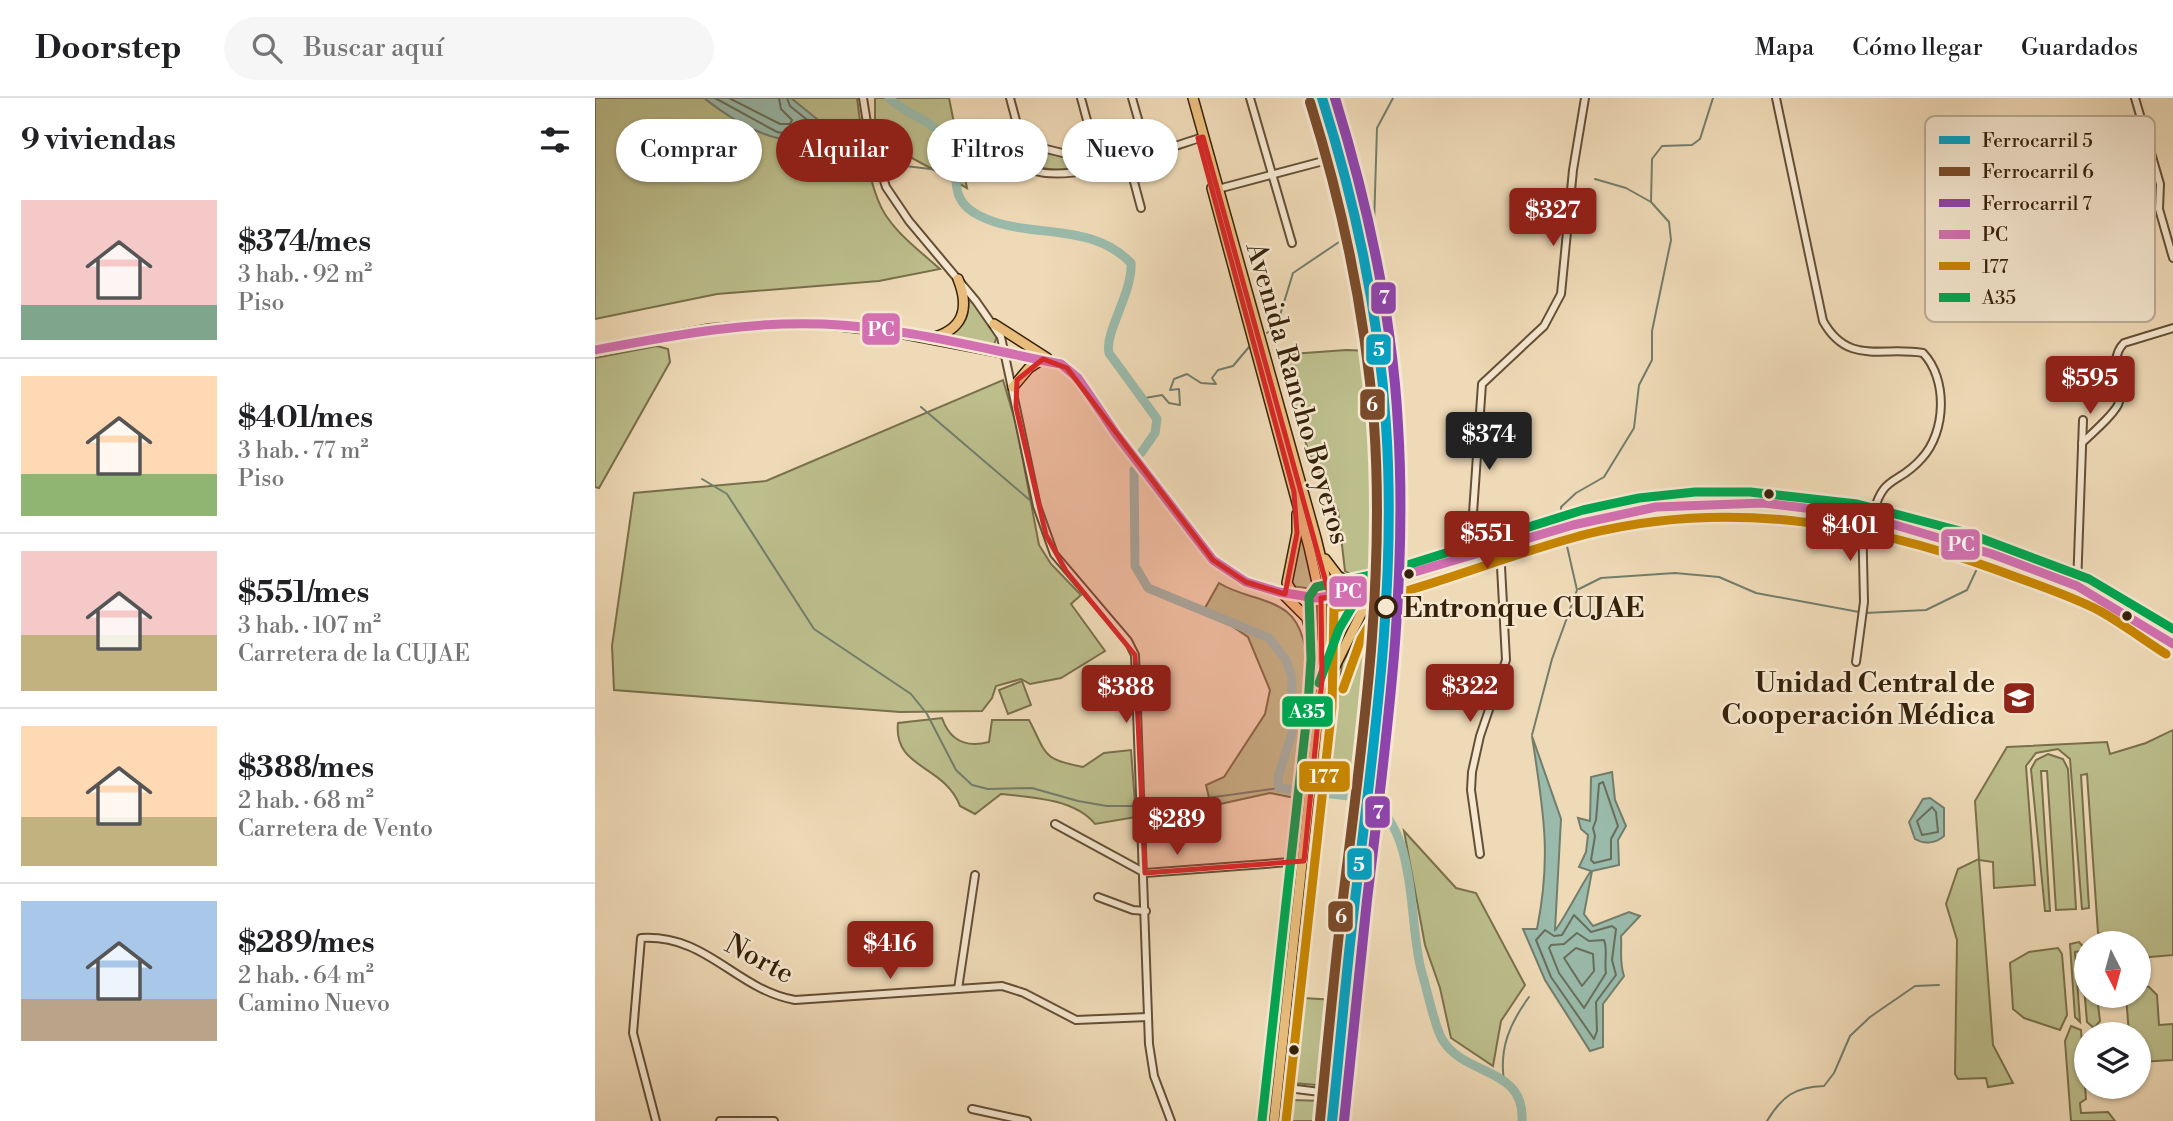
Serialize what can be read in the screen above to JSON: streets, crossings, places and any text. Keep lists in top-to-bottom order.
{
  "streets": {
    "highway": ["Avenida Rancho Boyeros"],
    "street": ["Norte"]
  },
  "places": {
    "other": ["Entronque CUJAE"],
    "school or university": ["Unidad Central de Cooperación Médica"]
  },
  "lines": [
    "rail line 5",
    "rail line 7",
    "rail line 6",
    "transit line PC",
    "transit line A35",
    "transit line 177"
  ],
  "legend": [
    "Ferrocarril 5",
    "Ferrocarril 6",
    "Ferrocarril 7",
    "PC",
    "177",
    "A35"
  ],
  "north": "bottom",
  "page": {
    "header": "Doorstep",
    "search": "Buscar aquí",
    "nav": ["Mapa", "Cómo llegar", "Guardados"],
    "heading": "9 viviendas",
    "chip": [
      "Comprar",
      "Alquilar",
      "Filtros",
      "Nuevo"
    ],
    "list": [
      {
        "name": "$374/mes",
        "note": "3 hab. · 92 m² · Piso"
      },
      {
        "name": "$401/mes",
        "note": "3 hab. · 77 m² · Piso"
      },
      {
        "name": "$551/mes",
        "note": "3 hab. · 107 m² · Carretera de la CUJAE"
      },
      {
        "name": "$388/mes",
        "note": "2 hab. · 68 m² · Carretera de Vento"
      },
      {
        "name": "$289/mes",
        "note": "2 hab. · 64 m² · Camino Nuevo"
      }
    ],
    "price": [
      "$327",
      "$595",
      "$374",
      "$401",
      "$551",
      "$322",
      "$388",
      "$289",
      "$416"
    ]
  }
}
